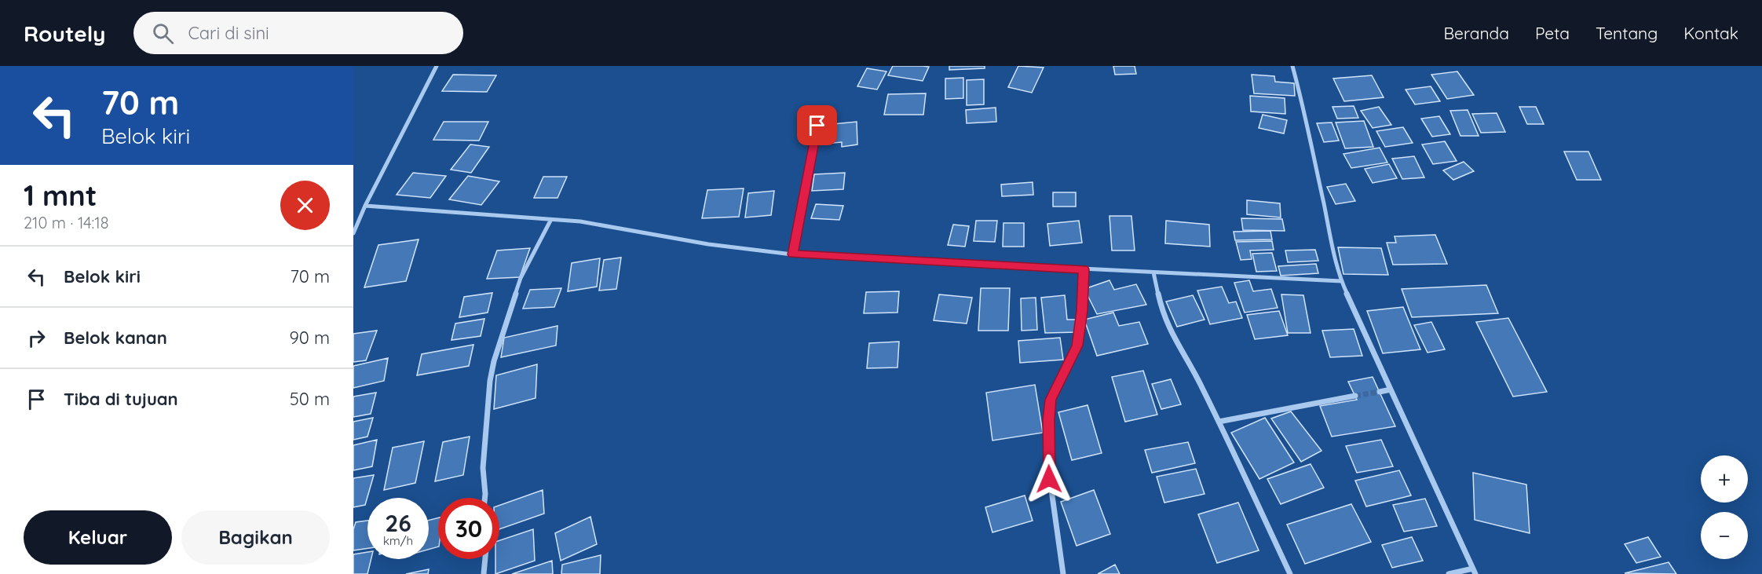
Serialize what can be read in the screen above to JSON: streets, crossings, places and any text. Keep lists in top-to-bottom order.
{
  "page": {
    "header": "Routely",
    "search": "Cari di sini",
    "nav": [
      "Beranda",
      "Peta",
      "Tentang",
      "Kontak"
    ],
    "turn": ["70 m", "Belok kiri"],
    "heading": ["1 mnt", "210 m · 14:18"],
    "list": [
      {
        "name": "Belok kiri",
        "value": "70 m"
      },
      {
        "name": "Belok kanan",
        "value": "90 m"
      },
      {
        "name": "Tiba di tujuan",
        "value": "50 m"
      }
    ],
    "map_buttons": ["+", "−"],
    "speed": "26 km/h",
    "limit": "30",
    "buttons": ["Keluar", "Bagikan"]
  }
}
